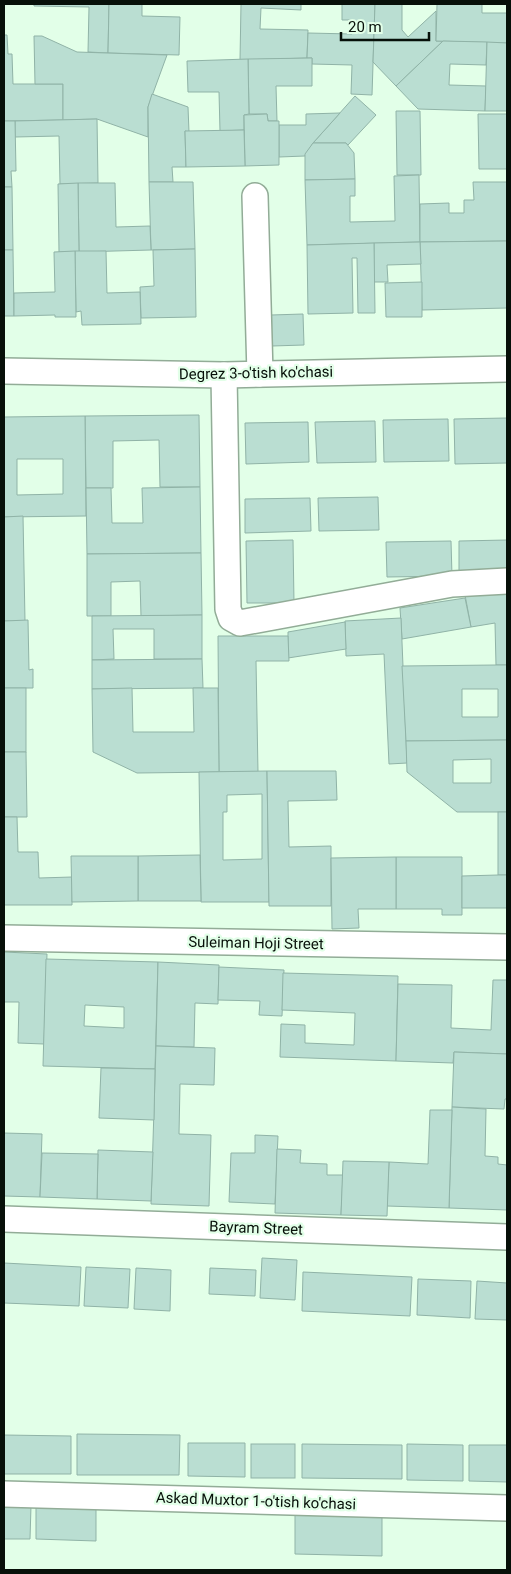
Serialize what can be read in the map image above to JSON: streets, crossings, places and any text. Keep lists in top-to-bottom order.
{
  "streets": {
    "street": [
      "Degrez 3-o'tish ko'chasi",
      "Suleiman Hoji Street",
      "Bayram Street",
      "Askad Muxtor 1-o'tish ko'chasi"
    ]
  },
  "scale_bar": "20 m"
}
